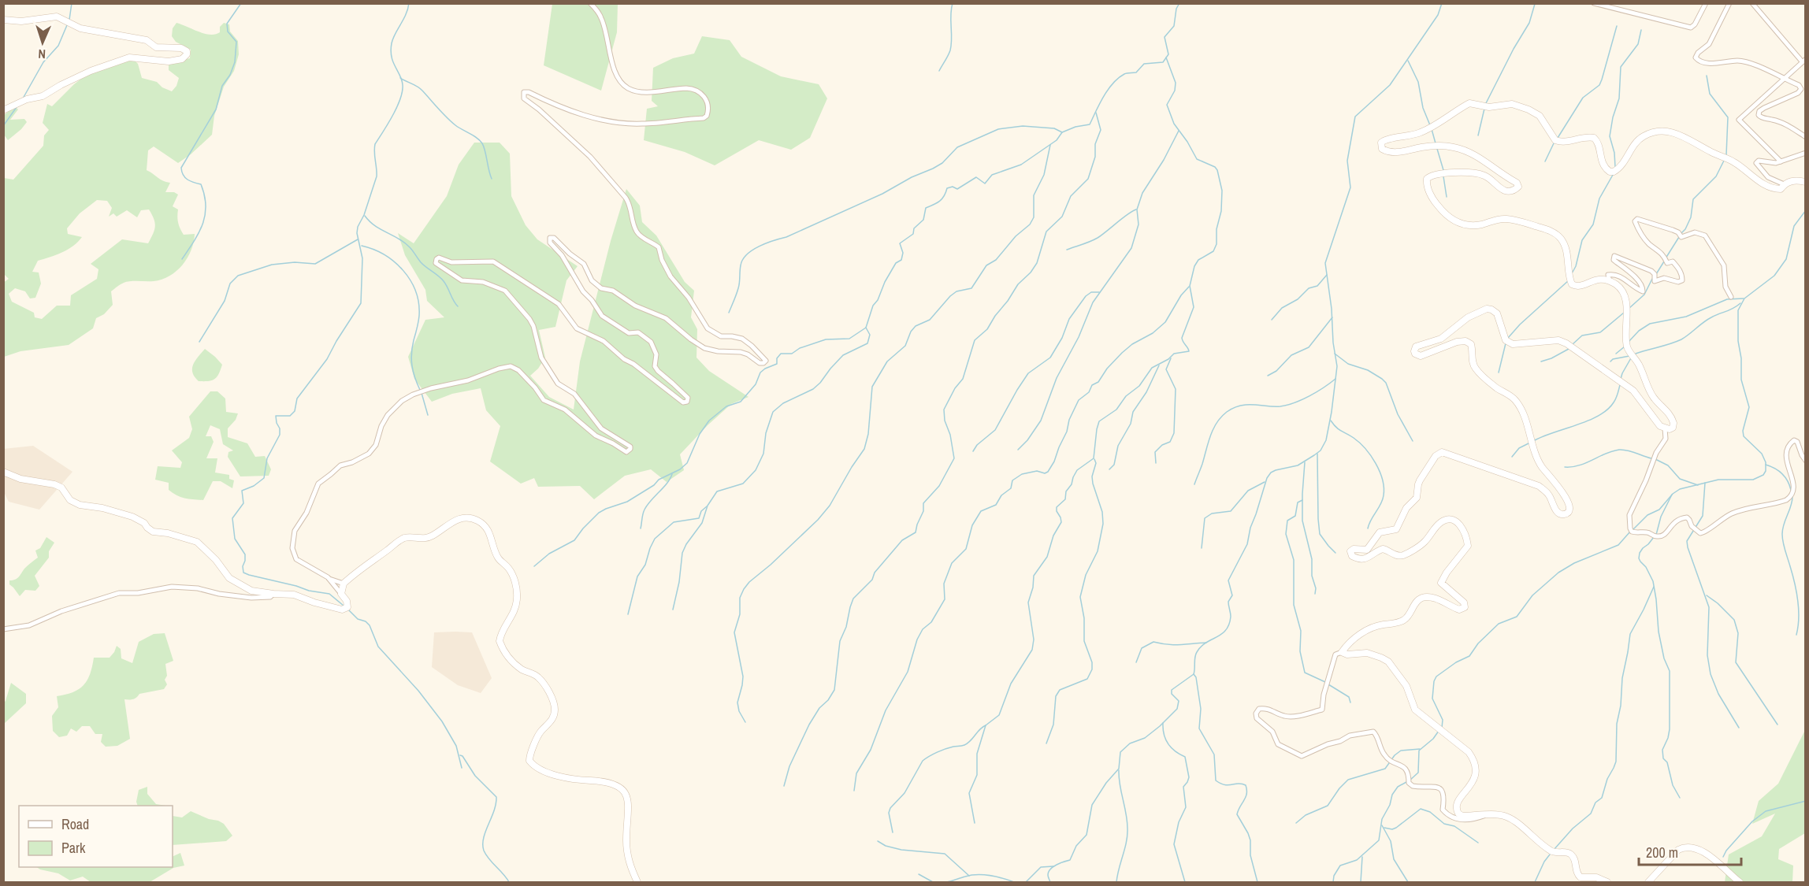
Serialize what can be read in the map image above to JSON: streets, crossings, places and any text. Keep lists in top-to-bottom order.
{
  "legend": ["Road", "Park"],
  "scale_bar": "200 m",
  "north": "bottom"
}
